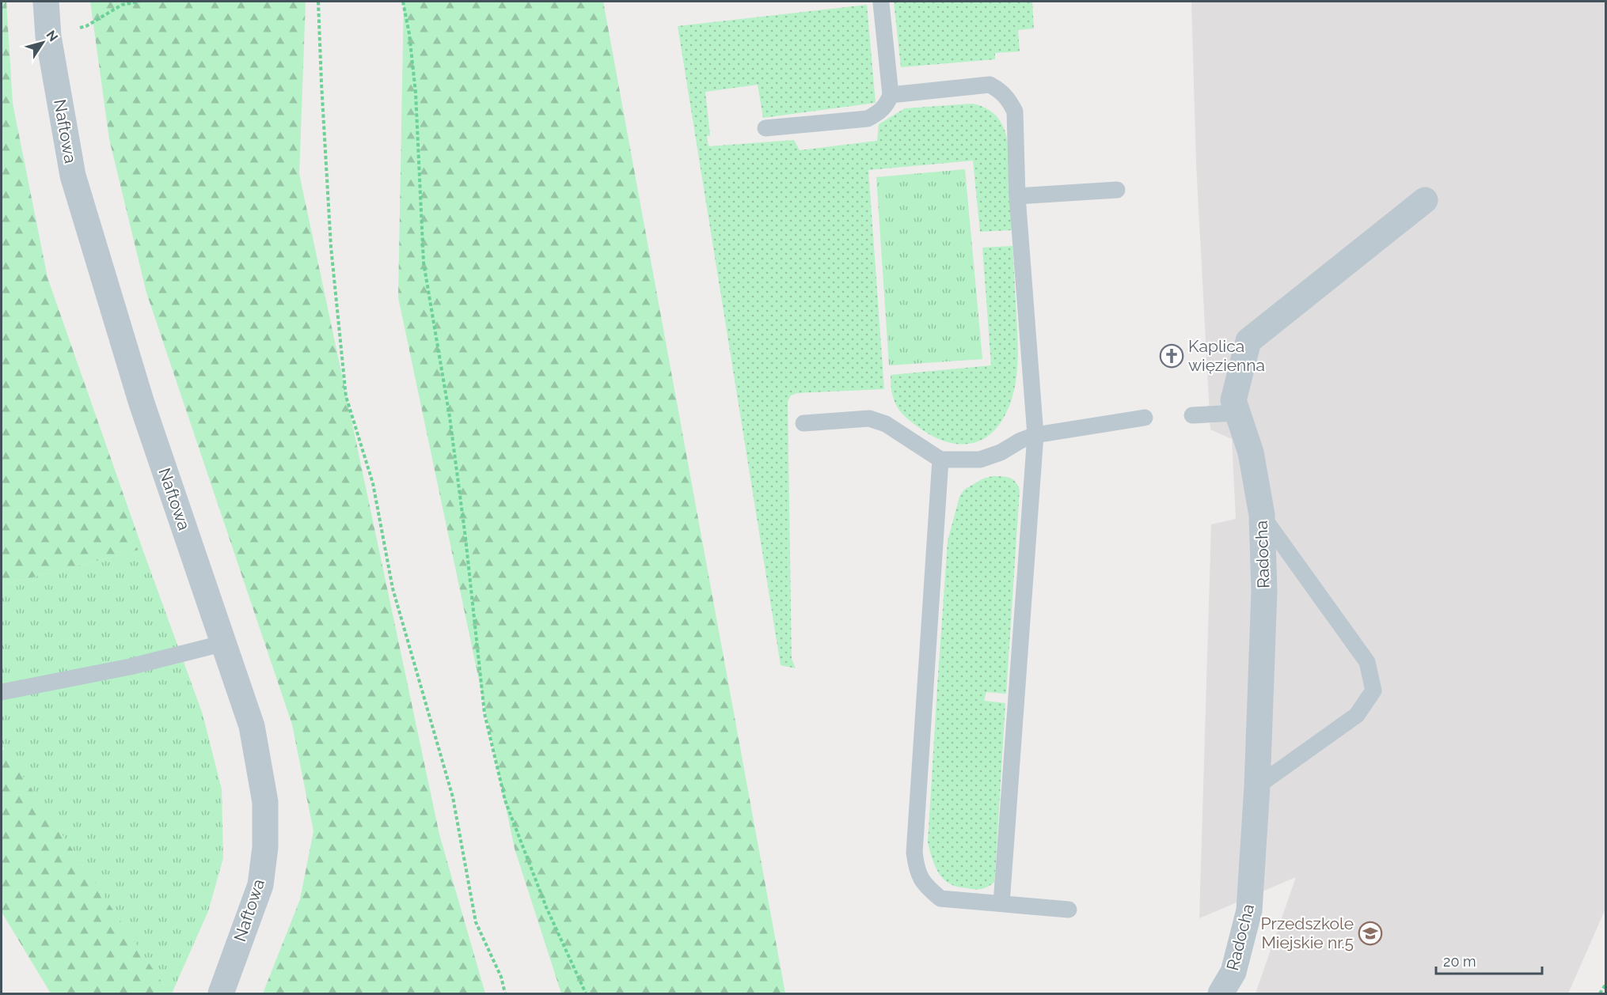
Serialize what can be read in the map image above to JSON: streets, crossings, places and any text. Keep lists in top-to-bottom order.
{
  "streets": {
    "street": ["Naftowa", "Radocha"]
  },
  "places": {
    "church": ["Kaplica więzienna"],
    "school or university": ["Przedszkole Miejskie nr.5"]
  },
  "scale_bar": "20 m",
  "north": "top right"
}
